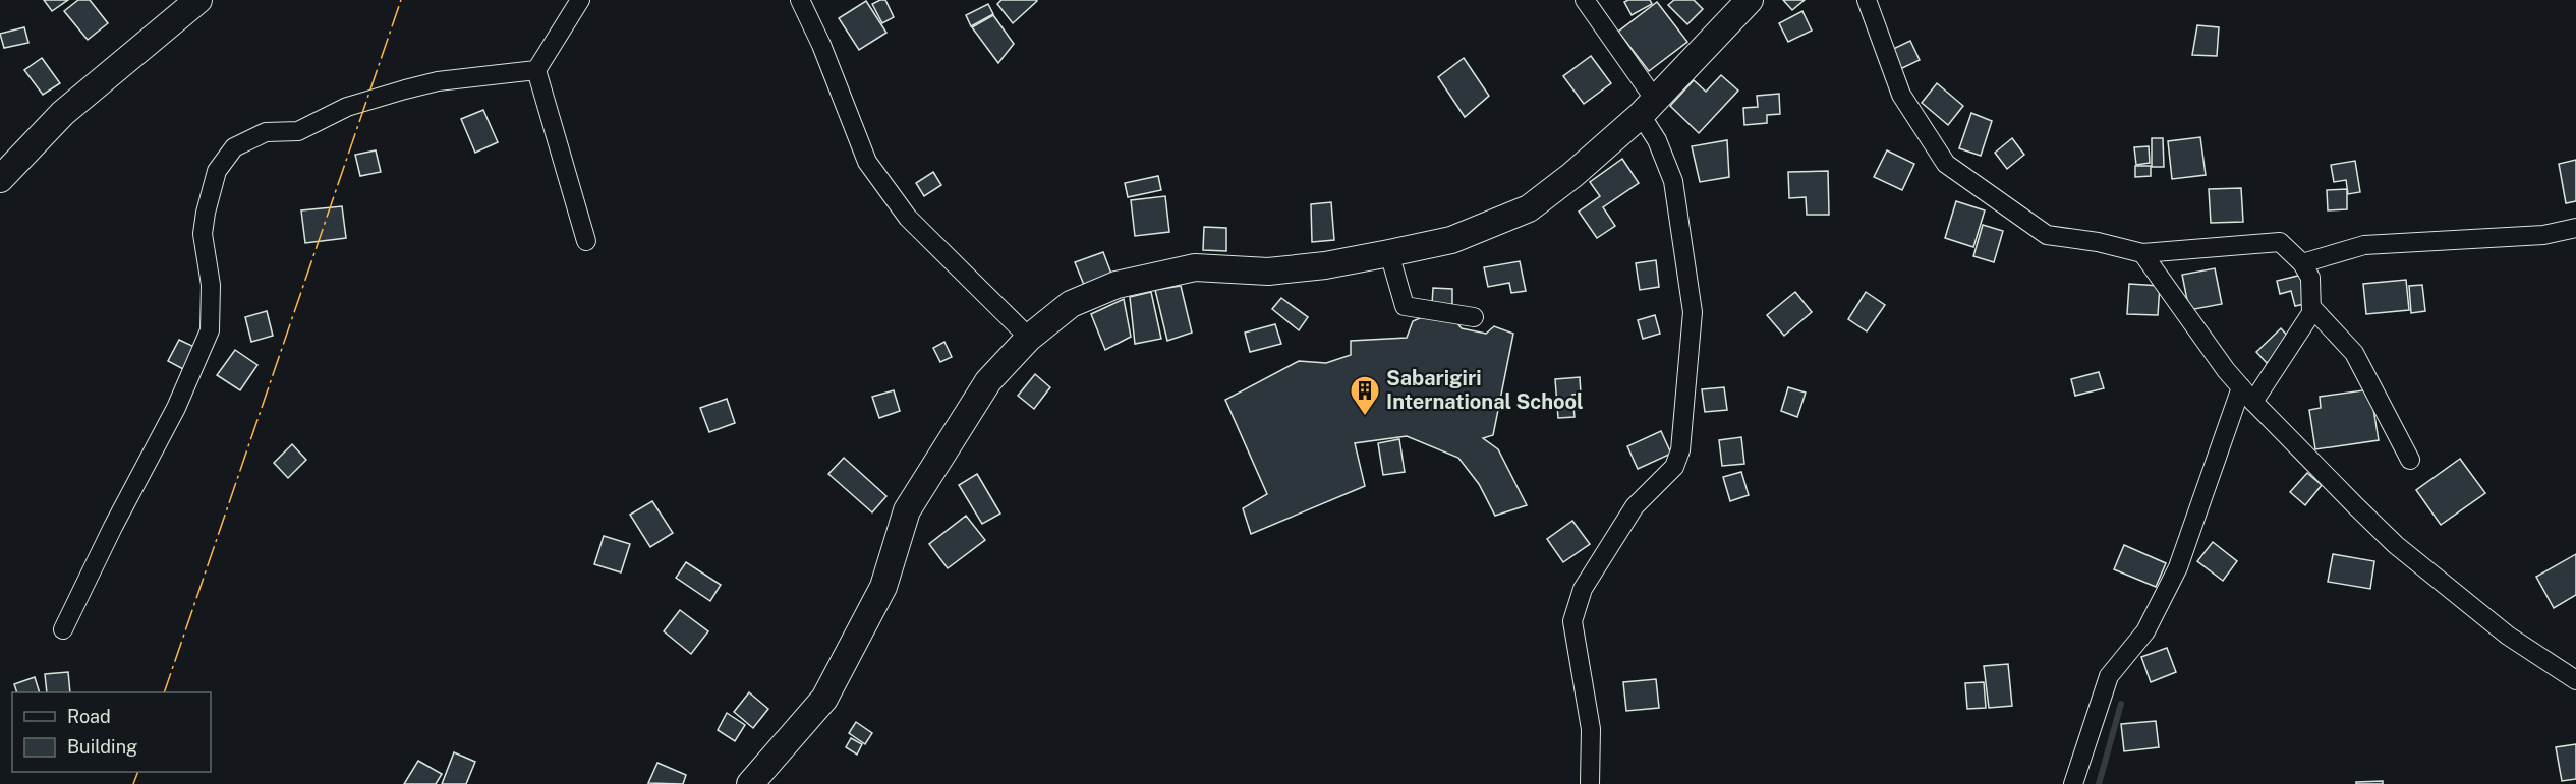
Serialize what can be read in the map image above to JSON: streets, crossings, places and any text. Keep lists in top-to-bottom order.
{
  "places": {
    "building": ["Sabarigiri International School"]
  },
  "legend": ["Road", "Building"]
}
